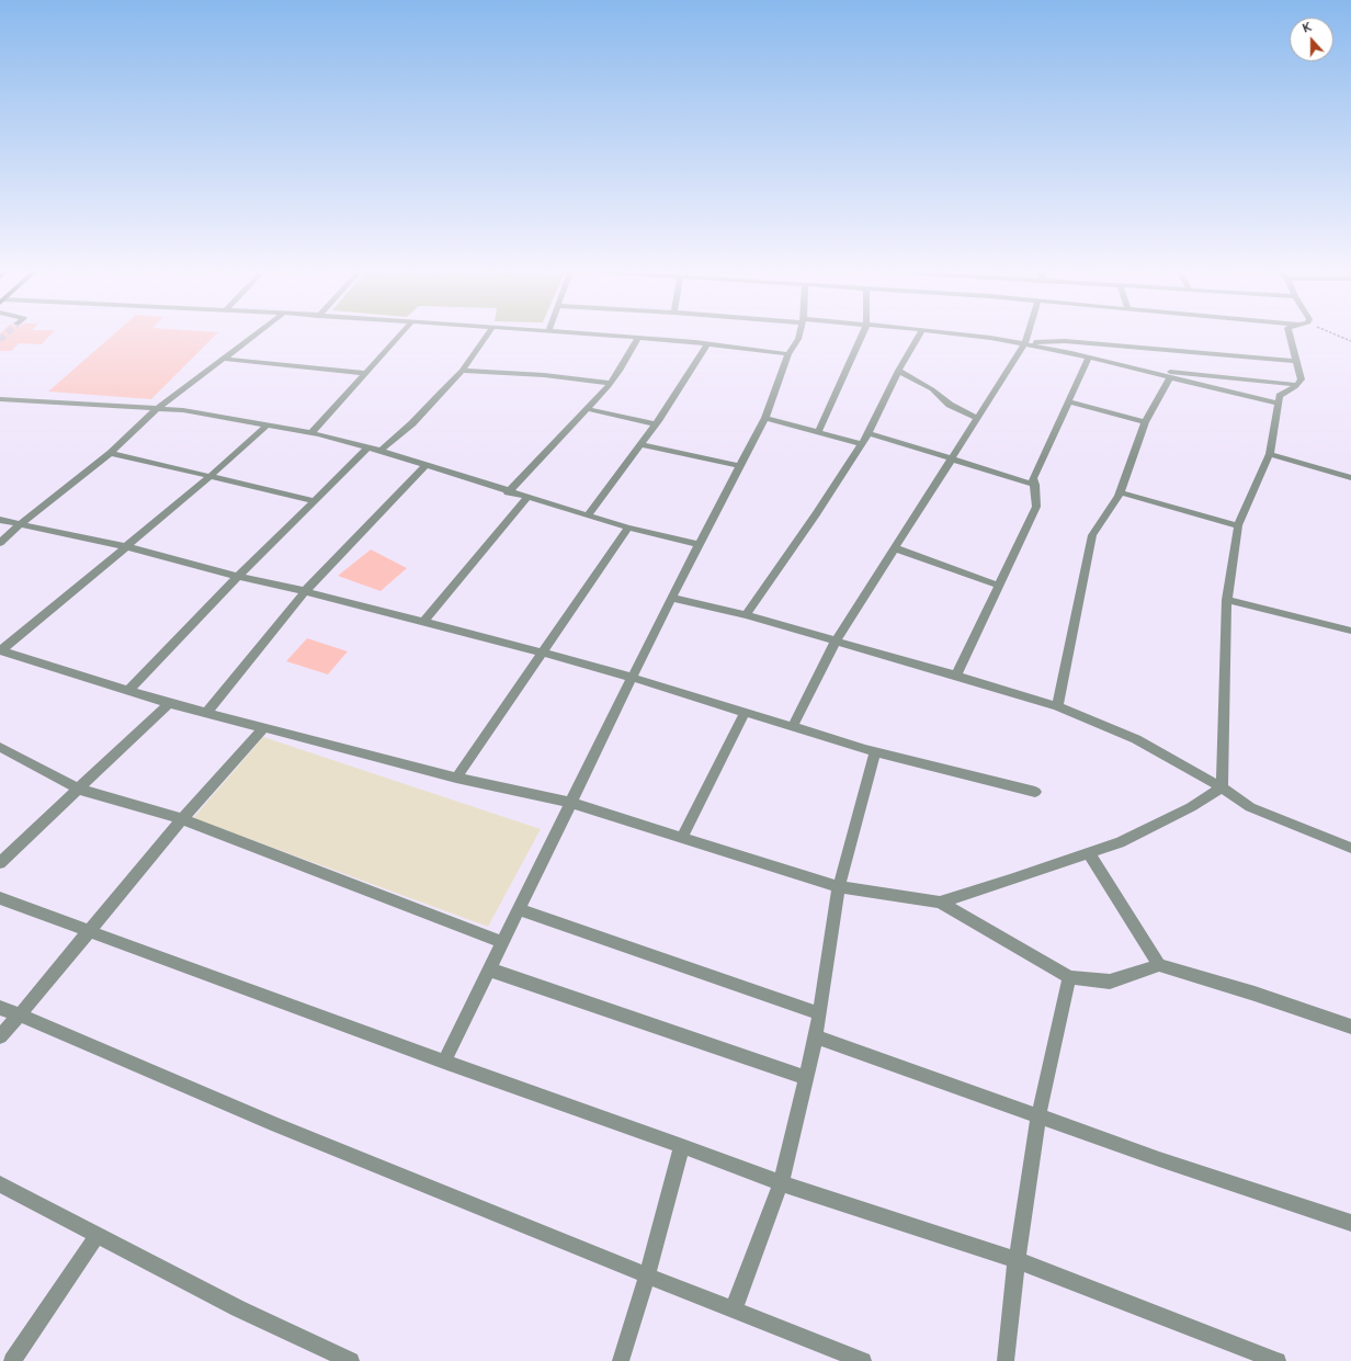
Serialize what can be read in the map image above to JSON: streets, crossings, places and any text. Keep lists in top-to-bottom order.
{
  "north": "top"
}
